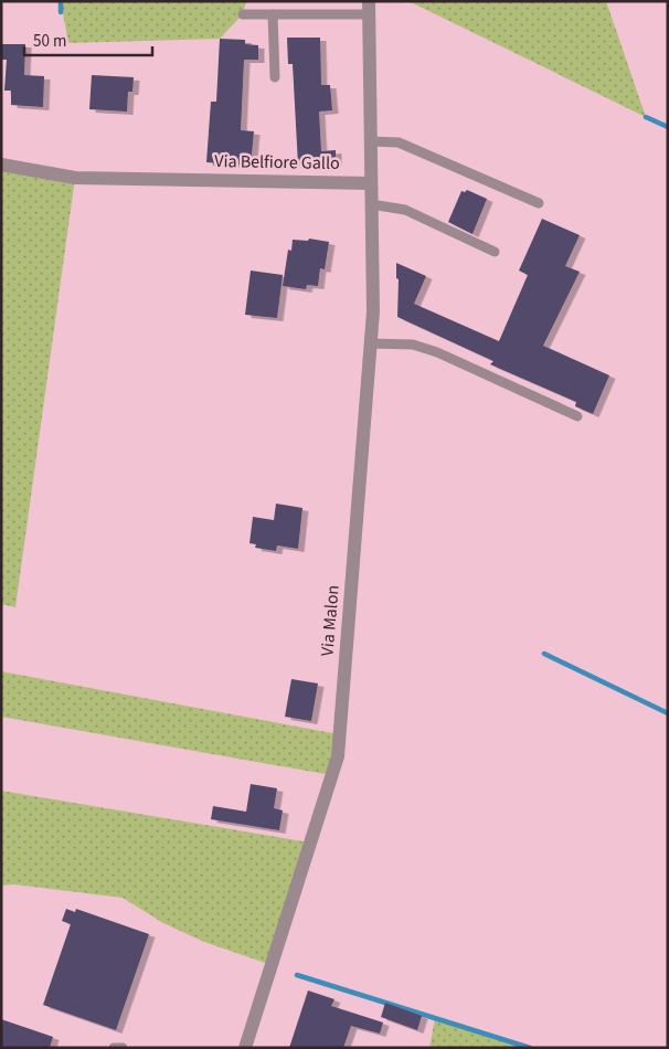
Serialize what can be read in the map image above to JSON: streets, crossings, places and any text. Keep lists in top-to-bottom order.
{
  "streets": {
    "street": ["Via Belfiore Gallo", "Via Malon"]
  },
  "crossings": [
    ["Via Belfiore Gallo", "Via Malon"]
  ],
  "scale_bar": "50 m"
}
